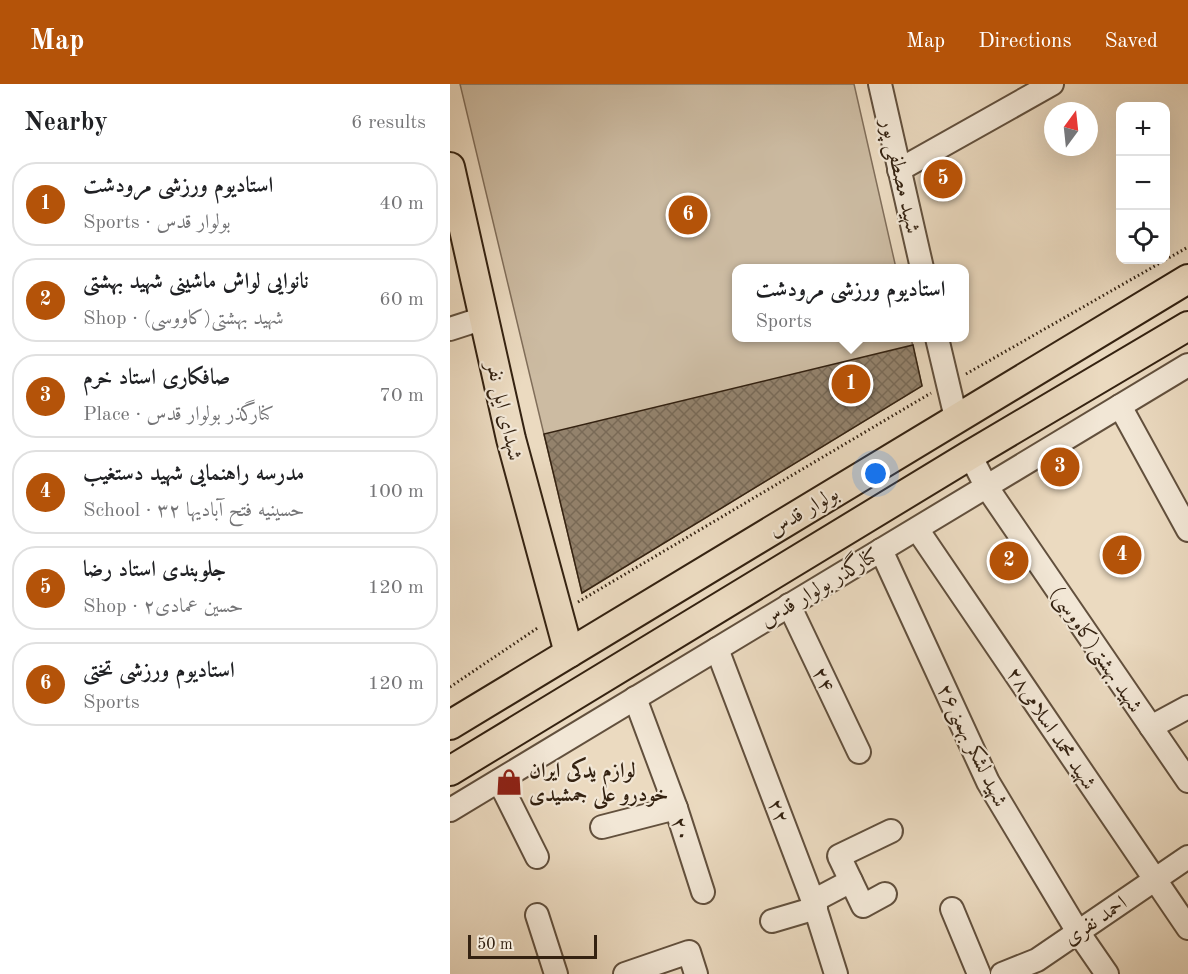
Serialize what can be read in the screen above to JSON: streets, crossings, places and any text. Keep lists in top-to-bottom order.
{
  "streets": {
    "main road": ["شهدای ایل نفر", "بولوار قدس"],
    "street": [
      "شهید مصطفی پور",
      "کنارگذر بولوار قدس",
      "شهید بهشتی(کاووسی)",
      "۲۴",
      "شهید محمد اسلامی۲۸",
      "شهید لشکر بهمنی۲۶",
      "۲۲",
      "۲۰",
      "احمد نفری"
    ]
  },
  "crossings": [
    ["شهدای ایل نفر", "بولوار قدس"],
    ["بولوار قدس", "شهید بهشتی(کاووسی)"],
    ["کنارگذر بولوار قدس", "شهید بهشتی(کاووسی)"],
    ["کنارگذر بولوار قدس", "۲۴"],
    ["کنارگذر بولوار قدس", "شهید محمد اسلامی۲۸"],
    ["کنارگذر بولوار قدس", "شهید لشکر بهمنی۲۶"],
    ["کنارگذر بولوار قدس", "۲۲"],
    ["کنارگذر بولوار قدس", "۲۰"],
    ["شهید محمد اسلامی۲۸", "احمد نفری"],
    ["شهید لشکر بهمنی۲۶", "احمد نفری"]
  ],
  "places": {
    "shop": ["لوازم یدکی ایران خودرو علی جمشیدی"]
  },
  "scale_bar": "50 m",
  "north": "top",
  "page": {
    "header": "Map",
    "nav": ["Map", "Directions", "Saved"],
    "heading": ["Nearby", "6 results"],
    "map_buttons": ["+", "−"],
    "pins": [
      "5",
      "6",
      "1",
      "3",
      "4",
      "2"
    ],
    "list": [
      {
        "mark": "1",
        "name": "استادیوم ورزشی مرودشت",
        "note": "Sports · بولوار قدس",
        "value": "40 m"
      },
      {
        "mark": "2",
        "name": "نانوایی لواش ماشینی شهید بهشتی",
        "note": "Shop · شهید بهشتی(کاووسی)",
        "value": "60 m"
      },
      {
        "mark": "3",
        "name": "صافکاری استاد خرم",
        "note": "Place · کنارگذر بولوار قدس",
        "value": "70 m"
      },
      {
        "mark": "4",
        "name": "مدرسه راهنمایی شهید دستغیب",
        "note": "School · حسینیه فتح آبادیها ۳۲",
        "value": "100 m"
      },
      {
        "mark": "5",
        "name": "جلوبندی استاد رضا",
        "note": "Shop · حسین عمادی۲",
        "value": "120 m"
      },
      {
        "mark": "6",
        "name": "استادیوم ورزشی تختی",
        "note": "Sports",
        "value": "120 m"
      }
    ],
    "popup": ["استادیوم ورزشی مرودشت", "Sports"],
    "scale": "50 m"
  }
}
